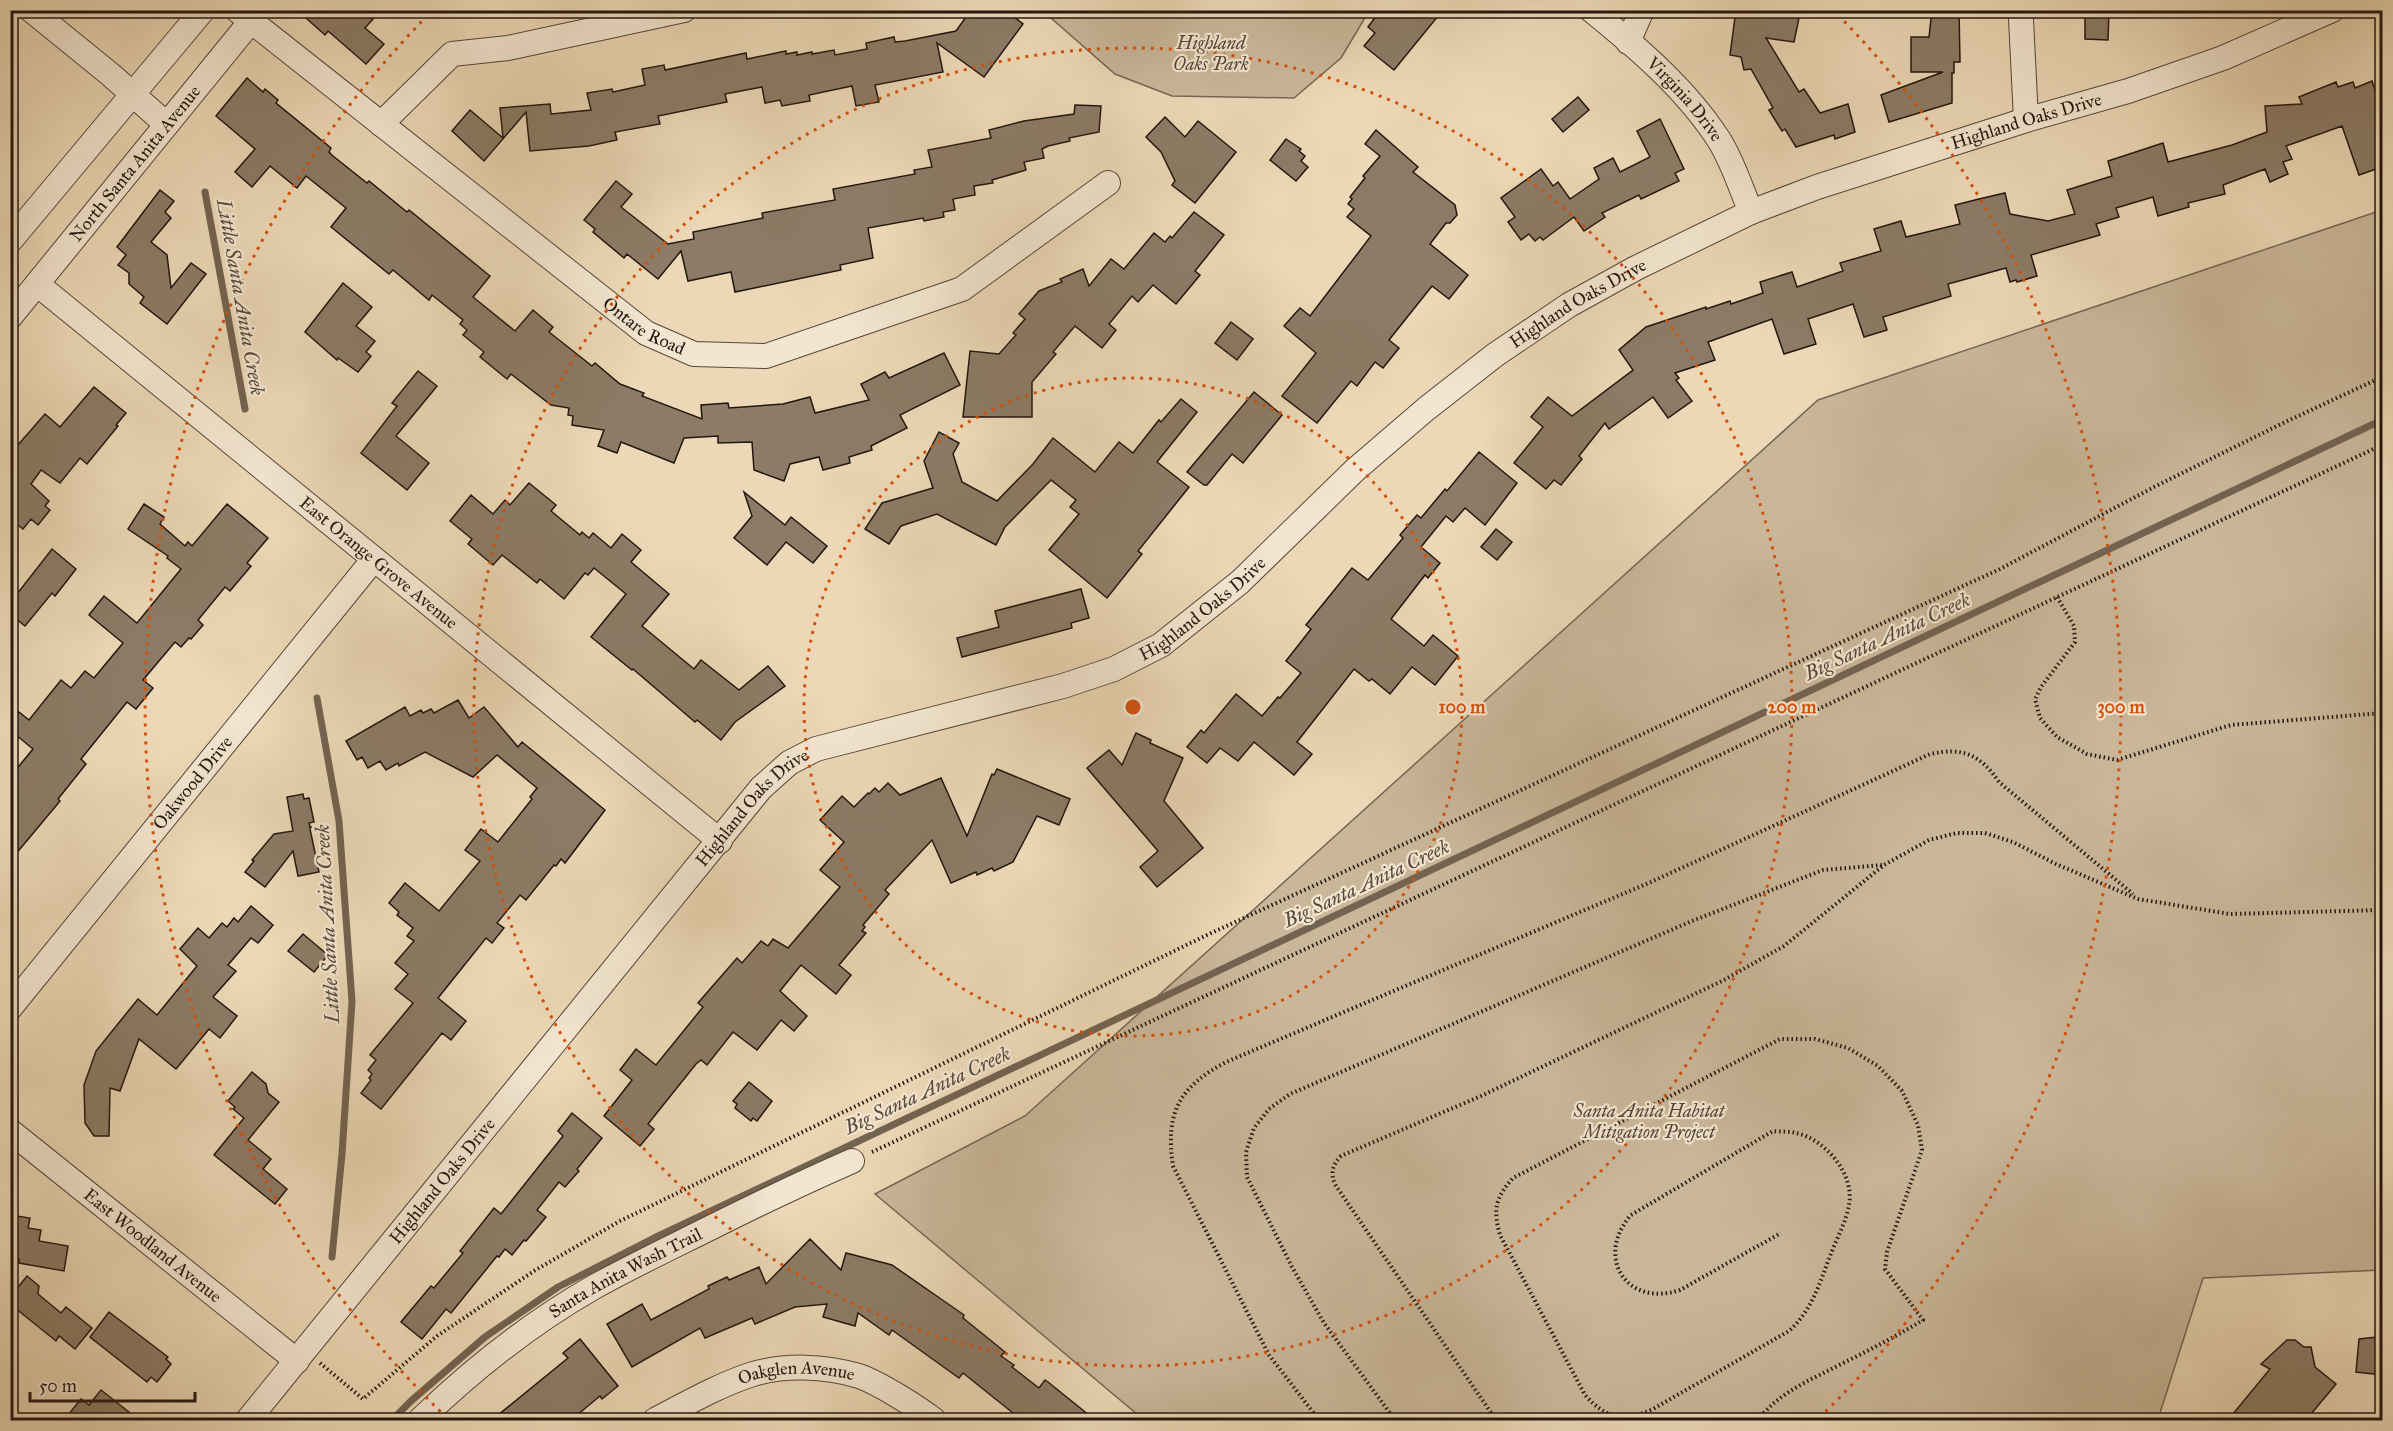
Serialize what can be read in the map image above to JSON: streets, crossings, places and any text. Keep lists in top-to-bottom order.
{
  "streets": {
    "street": [
      "Virginia Drive",
      "Highland Oaks Drive",
      "North Santa Anita Avenue",
      "Ontare Road",
      "East Orange Grove Avenue",
      "Oakwood Drive",
      "East Woodland Avenue",
      "Santa Anita Wash Trail",
      "Oakglen Avenue"
    ]
  },
  "crossings": [
    ["Virginia Drive", "Highland Oaks Drive"],
    ["Highland Oaks Drive", "East Orange Grove Avenue"],
    ["Highland Oaks Drive", "East Woodland Avenue"],
    ["North Santa Anita Avenue", "Ontare Road"],
    ["North Santa Anita Avenue", "East Orange Grove Avenue"],
    ["East Orange Grove Avenue", "Oakwood Drive"]
  ],
  "water": ["Little Santa Anita Creek", "Big Santa Anita Creek"],
  "parks": ["Highland Oaks Park", "Santa Anita Habitat Mitigation Project"],
  "scale_bar": "50 m",
  "rings": ["100 m", "200 m", "300 m"]
}
